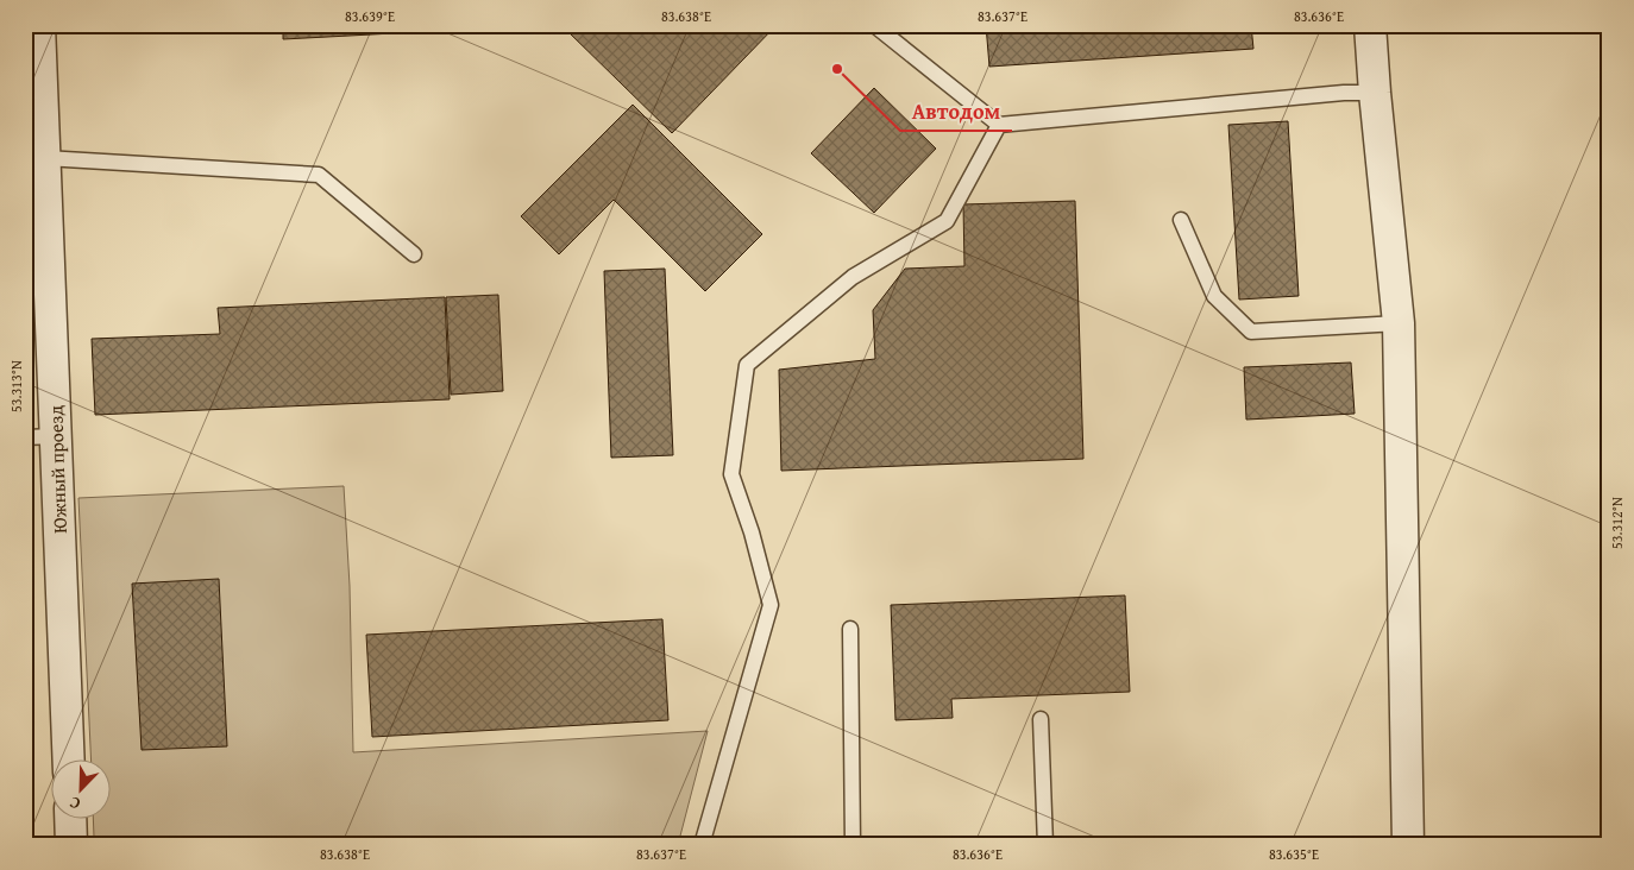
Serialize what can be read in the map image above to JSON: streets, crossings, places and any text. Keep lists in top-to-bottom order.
{
  "streets": {
    "street": ["Южный проезд"]
  },
  "places": ["Автодом"],
  "north": "bottom left",
  "coordinates": [
    "83.639°E",
    "83.638°E",
    "83.637°E",
    "83.636°E",
    "53.313°N",
    "53.312°N",
    "83.635°E"
  ]
}
